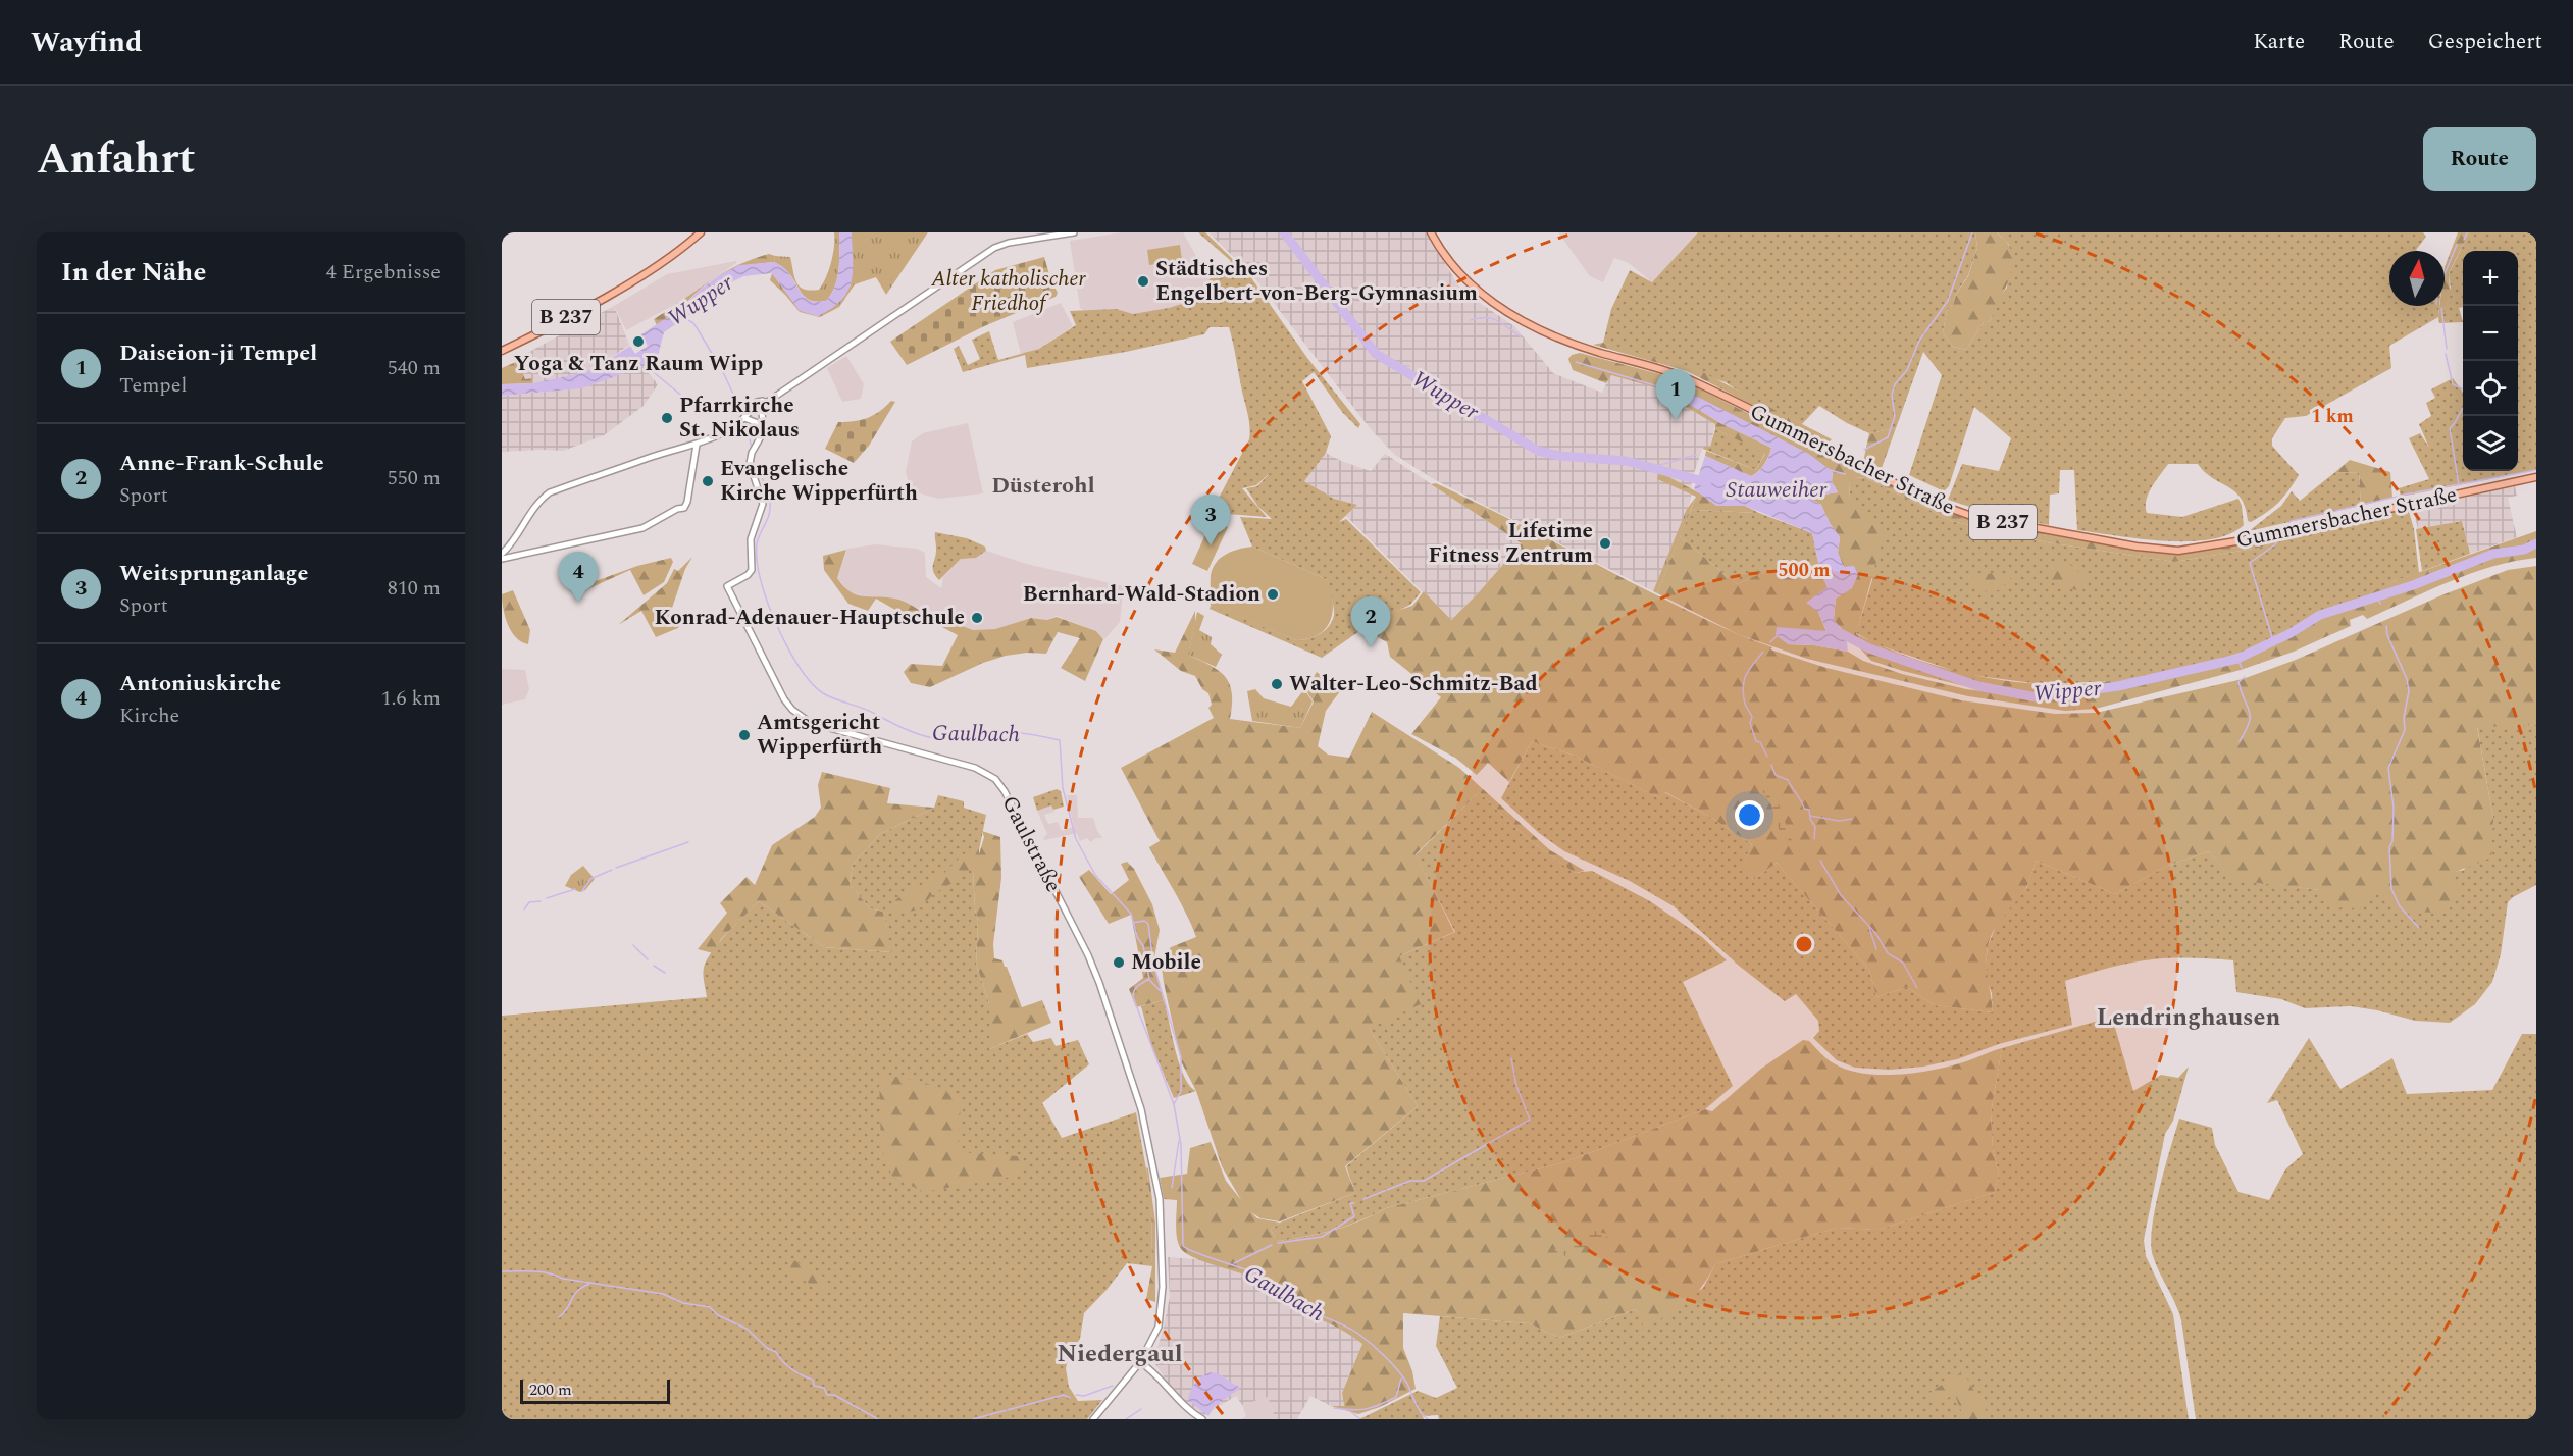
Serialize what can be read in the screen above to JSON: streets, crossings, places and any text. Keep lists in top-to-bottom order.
{
  "streets": {
    "main road": ["B 237", "Gummersbacher Straße", "Gaulstraße"]
  },
  "districts": ["Düsterohl", "Lendringhausen", "Niedergaul"],
  "water": [
    "Wupper",
    "Stauweiher",
    "Wipper",
    "Gaulbach"
  ],
  "parks": ["Alter katholischer Friedhof"],
  "places": [
    "Städtisches Engelbert-von-Berg-Gymnasium",
    "Yoga & Tanz Raum Wipp",
    "Pfarrkirche St. Nikolaus",
    "Evangelische Kirche Wipperfürth",
    "Lifetime Fitness Zentrum",
    "Bernhard-Wald-Stadion",
    "Konrad-Adenauer-Hauptschule",
    "Walter-Leo-Schmitz-Bad",
    "Amtsgericht Wipperfürth",
    "Mobile"
  ],
  "scale_bar": "200 m",
  "north": "top",
  "page": {
    "header": "Wayfind",
    "nav": ["Karte", "Route", "Gespeichert"],
    "title": "Anfahrt",
    "buttons": "Route",
    "heading": ["In der Nähe", "4 Ergebnisse"],
    "map_buttons": ["+", "−"],
    "list": [
      {
        "mark": "1",
        "name": "Daiseion-ji Tempel",
        "note": "Tempel",
        "value": "540 m"
      },
      {
        "mark": "2",
        "name": "Anne-Frank-Schule",
        "note": "Sport",
        "value": "550 m"
      },
      {
        "mark": "3",
        "name": "Weitsprunganlage",
        "note": "Sport",
        "value": "810 m"
      },
      {
        "mark": "4",
        "name": "Antoniuskirche",
        "note": "Kirche",
        "value": "1.6 km"
      }
    ],
    "pins": [
      "1",
      "3",
      "4",
      "2"
    ],
    "scale": "200 m"
  },
  "rings": ["1 km", "500 m"]
}
